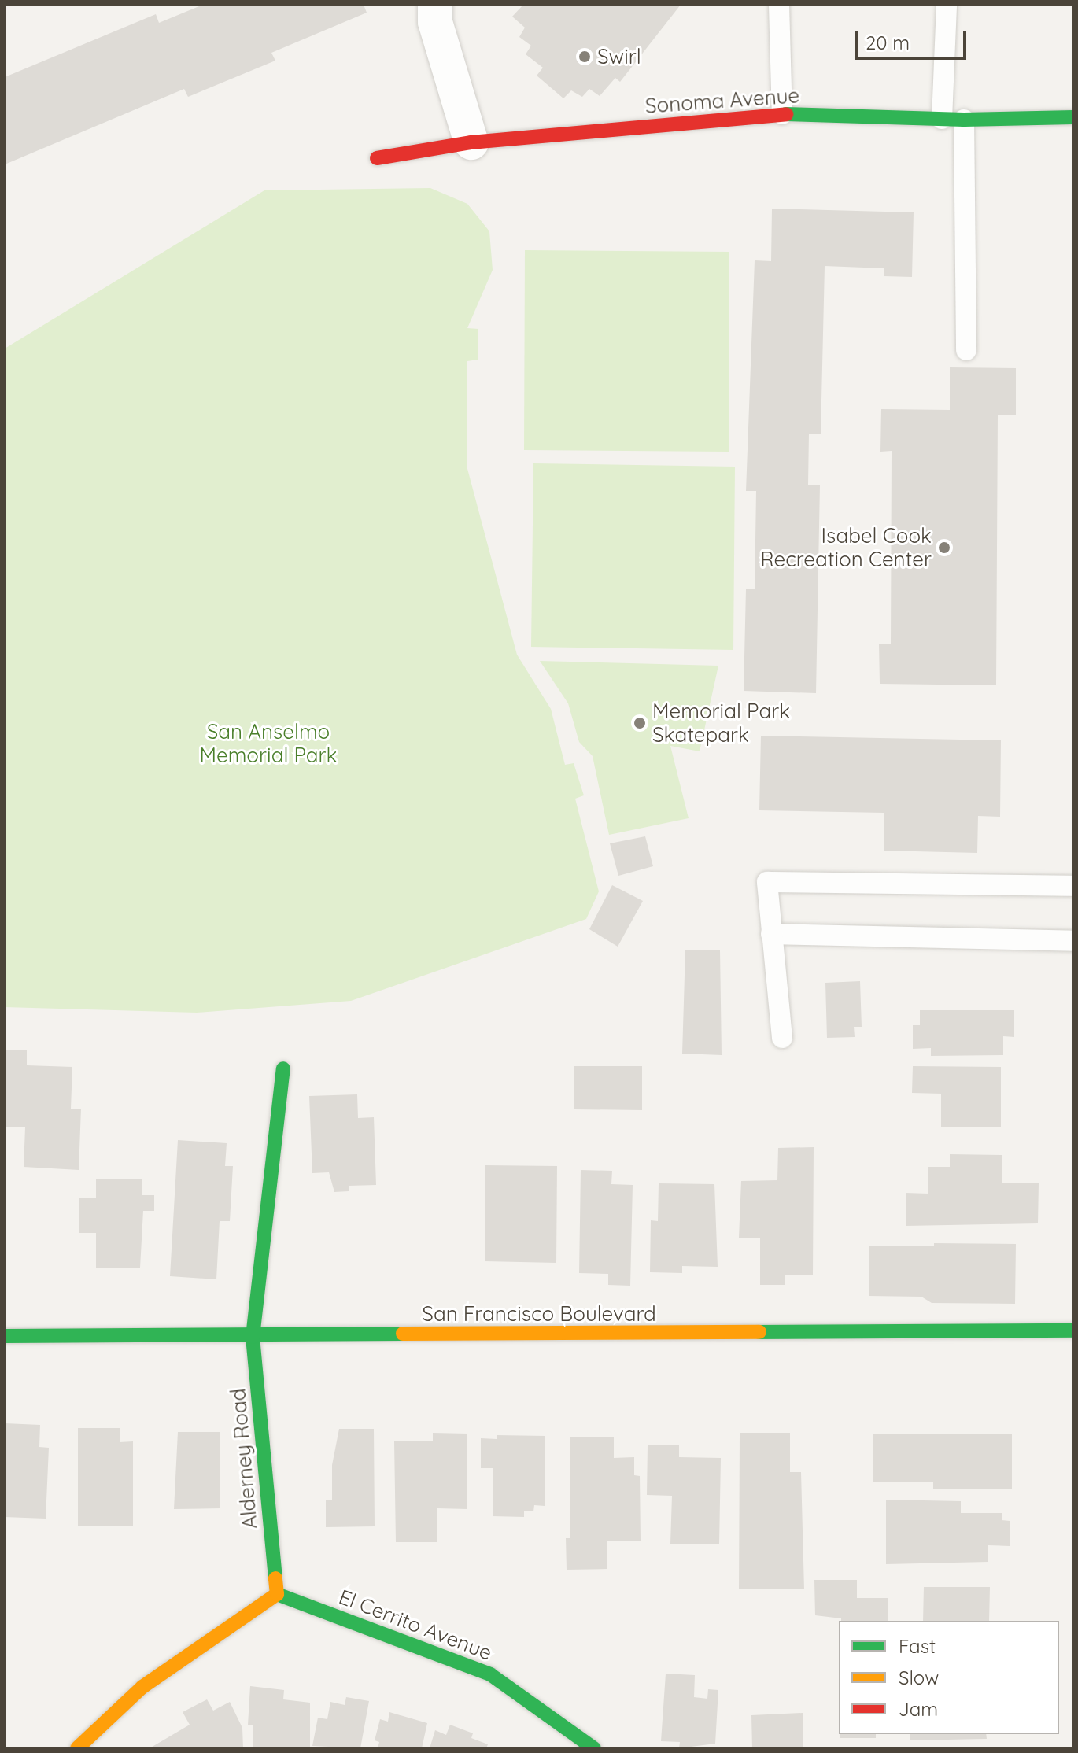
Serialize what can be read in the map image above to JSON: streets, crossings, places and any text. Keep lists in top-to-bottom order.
{
  "streets": {
    "street": [
      "Sonoma Avenue",
      "San Francisco Boulevard",
      "Alderney Road",
      "El Cerrito Avenue"
    ]
  },
  "crossings": [
    ["San Francisco Boulevard", "Alderney Road"],
    ["Alderney Road", "El Cerrito Avenue"]
  ],
  "parks": ["San Anselmo Memorial Park"],
  "places": ["Swirl", "Isabel Cook Recreation Center", "Memorial Park Skatepark"],
  "legend": ["Fast", "Slow", "Jam"],
  "scale_bar": "20 m"
}
